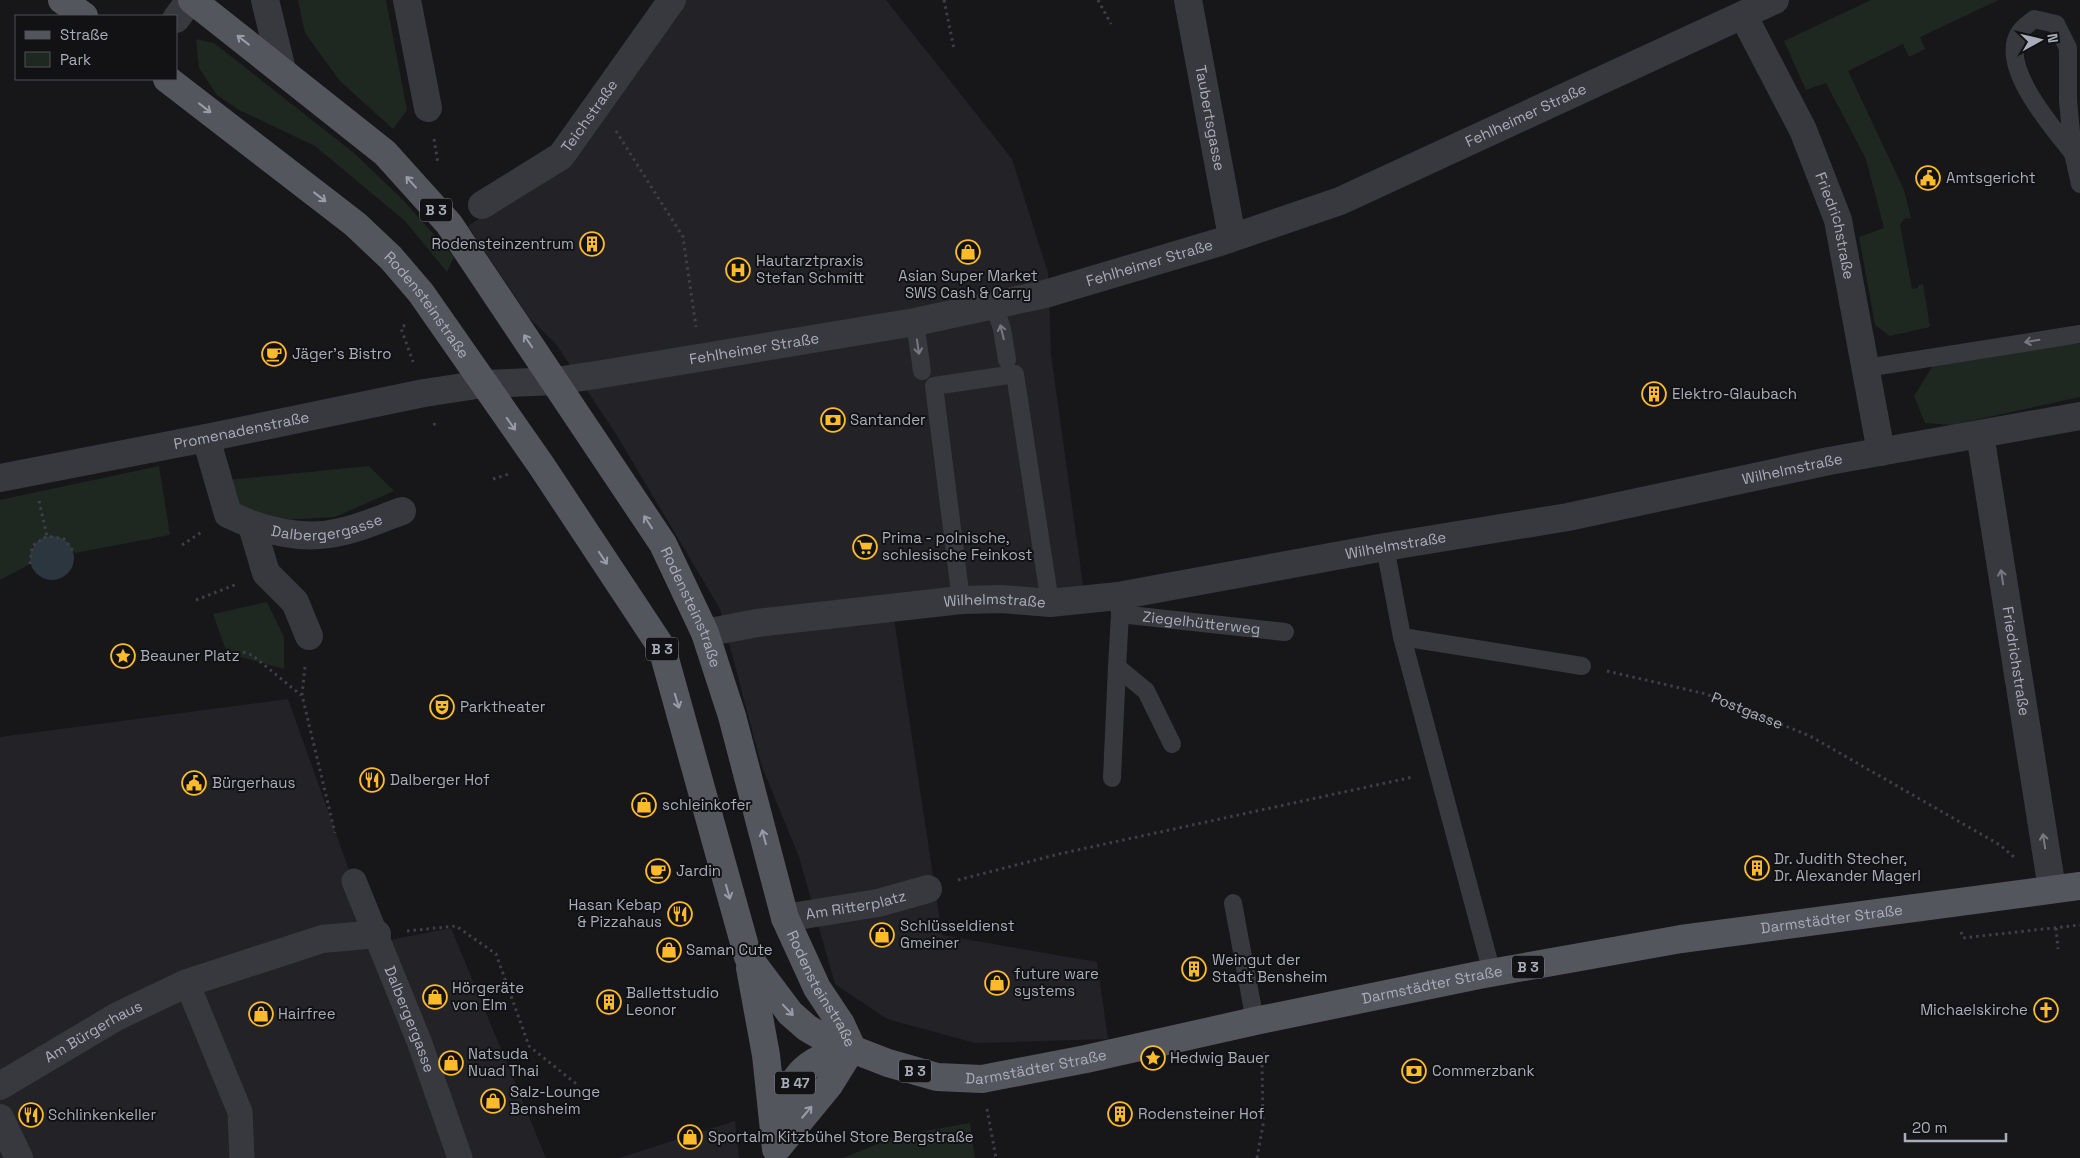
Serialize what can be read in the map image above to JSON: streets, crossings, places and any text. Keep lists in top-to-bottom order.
{
  "streets": {
    "main road": [
      "B 3",
      "Rodensteinstraße",
      "Darmstädter Straße",
      "B 47"
    ],
    "street": [
      "Fehlheimer Straße",
      "Teichstraße",
      "Taubertsgasse",
      "Friedrichstraße",
      "Promenadenstraße",
      "Wilhelmstraße",
      "Dalbergergasse",
      "Am Ritterplatz",
      "Am Bürgerhaus"
    ],
    "lane": ["Ziegelhütterweg"],
    "path": ["Postgasse"]
  },
  "crossings": [
    ["Fehlheimer Straße", "Taubertsgasse"],
    ["Fehlheimer Straße", "Friedrichstraße"],
    ["Fehlheimer Straße", "Rodensteinstraße"],
    ["Fehlheimer Straße", "Promenadenstraße"],
    ["Friedrichstraße", "Wilhelmstraße"],
    ["Friedrichstraße", "Darmstädter Straße"],
    ["Rodensteinstraße", "Promenadenstraße"],
    ["Rodensteinstraße", "Wilhelmstraße"],
    ["Rodensteinstraße", "Am Ritterplatz"],
    ["Rodensteinstraße", "Darmstädter Straße"],
    ["Rodensteinstraße", "B 47"],
    ["Promenadenstraße", "Dalbergergasse"],
    ["Wilhelmstraße", "Ziegelhütterweg"],
    ["Dalbergergasse", "Am Bürgerhaus"],
    ["Darmstädter Straße", "B 47"]
  ],
  "one_way": ["Friedrichstraße"],
  "places": {
    "public building": ["Amtsgericht", "Bürgerhaus"],
    "building": [
      "Rodensteinzentrum",
      "Elektro-Glaubach",
      "Dr. Judith Stecher, Dr. Alexander Magerl",
      "Weingut der Stadt Bensheim",
      "Ballettstudio Leonor",
      "Rodensteiner Hof"
    ],
    "shop": [
      "Asian Super Market SWS Cash & Carry",
      "schleinkofer",
      "Schlüsseldienst Gmeiner",
      "Saman Cute",
      "future ware systems",
      "Hörgeräte von Elm",
      "Hairfree",
      "Natsuda Nuad Thai",
      "Salz-Lounge Bensheim",
      "Sportalm Kitzbühel Store Bergstraße"
    ],
    "hospital": ["Hautarztpraxis Stefan Schmitt"],
    "cafe": ["Jäger's Bistro", "Jardin"],
    "bank": ["Santander", "Commerzbank"],
    "supermarket": ["Prima - polnische, schlesische Feinkost"],
    "place": ["Beauner Platz", "Hedwig Bauer"],
    "theatre": ["Parktheater"],
    "restaurant": ["Dalberger Hof", "Hasan Kebap & Pizzahaus", "Schlinkenkeller"],
    "church": ["Michaelskirche"]
  },
  "legend": ["Straße", "Park"],
  "scale_bar": "20 m",
  "north": "right"
}
